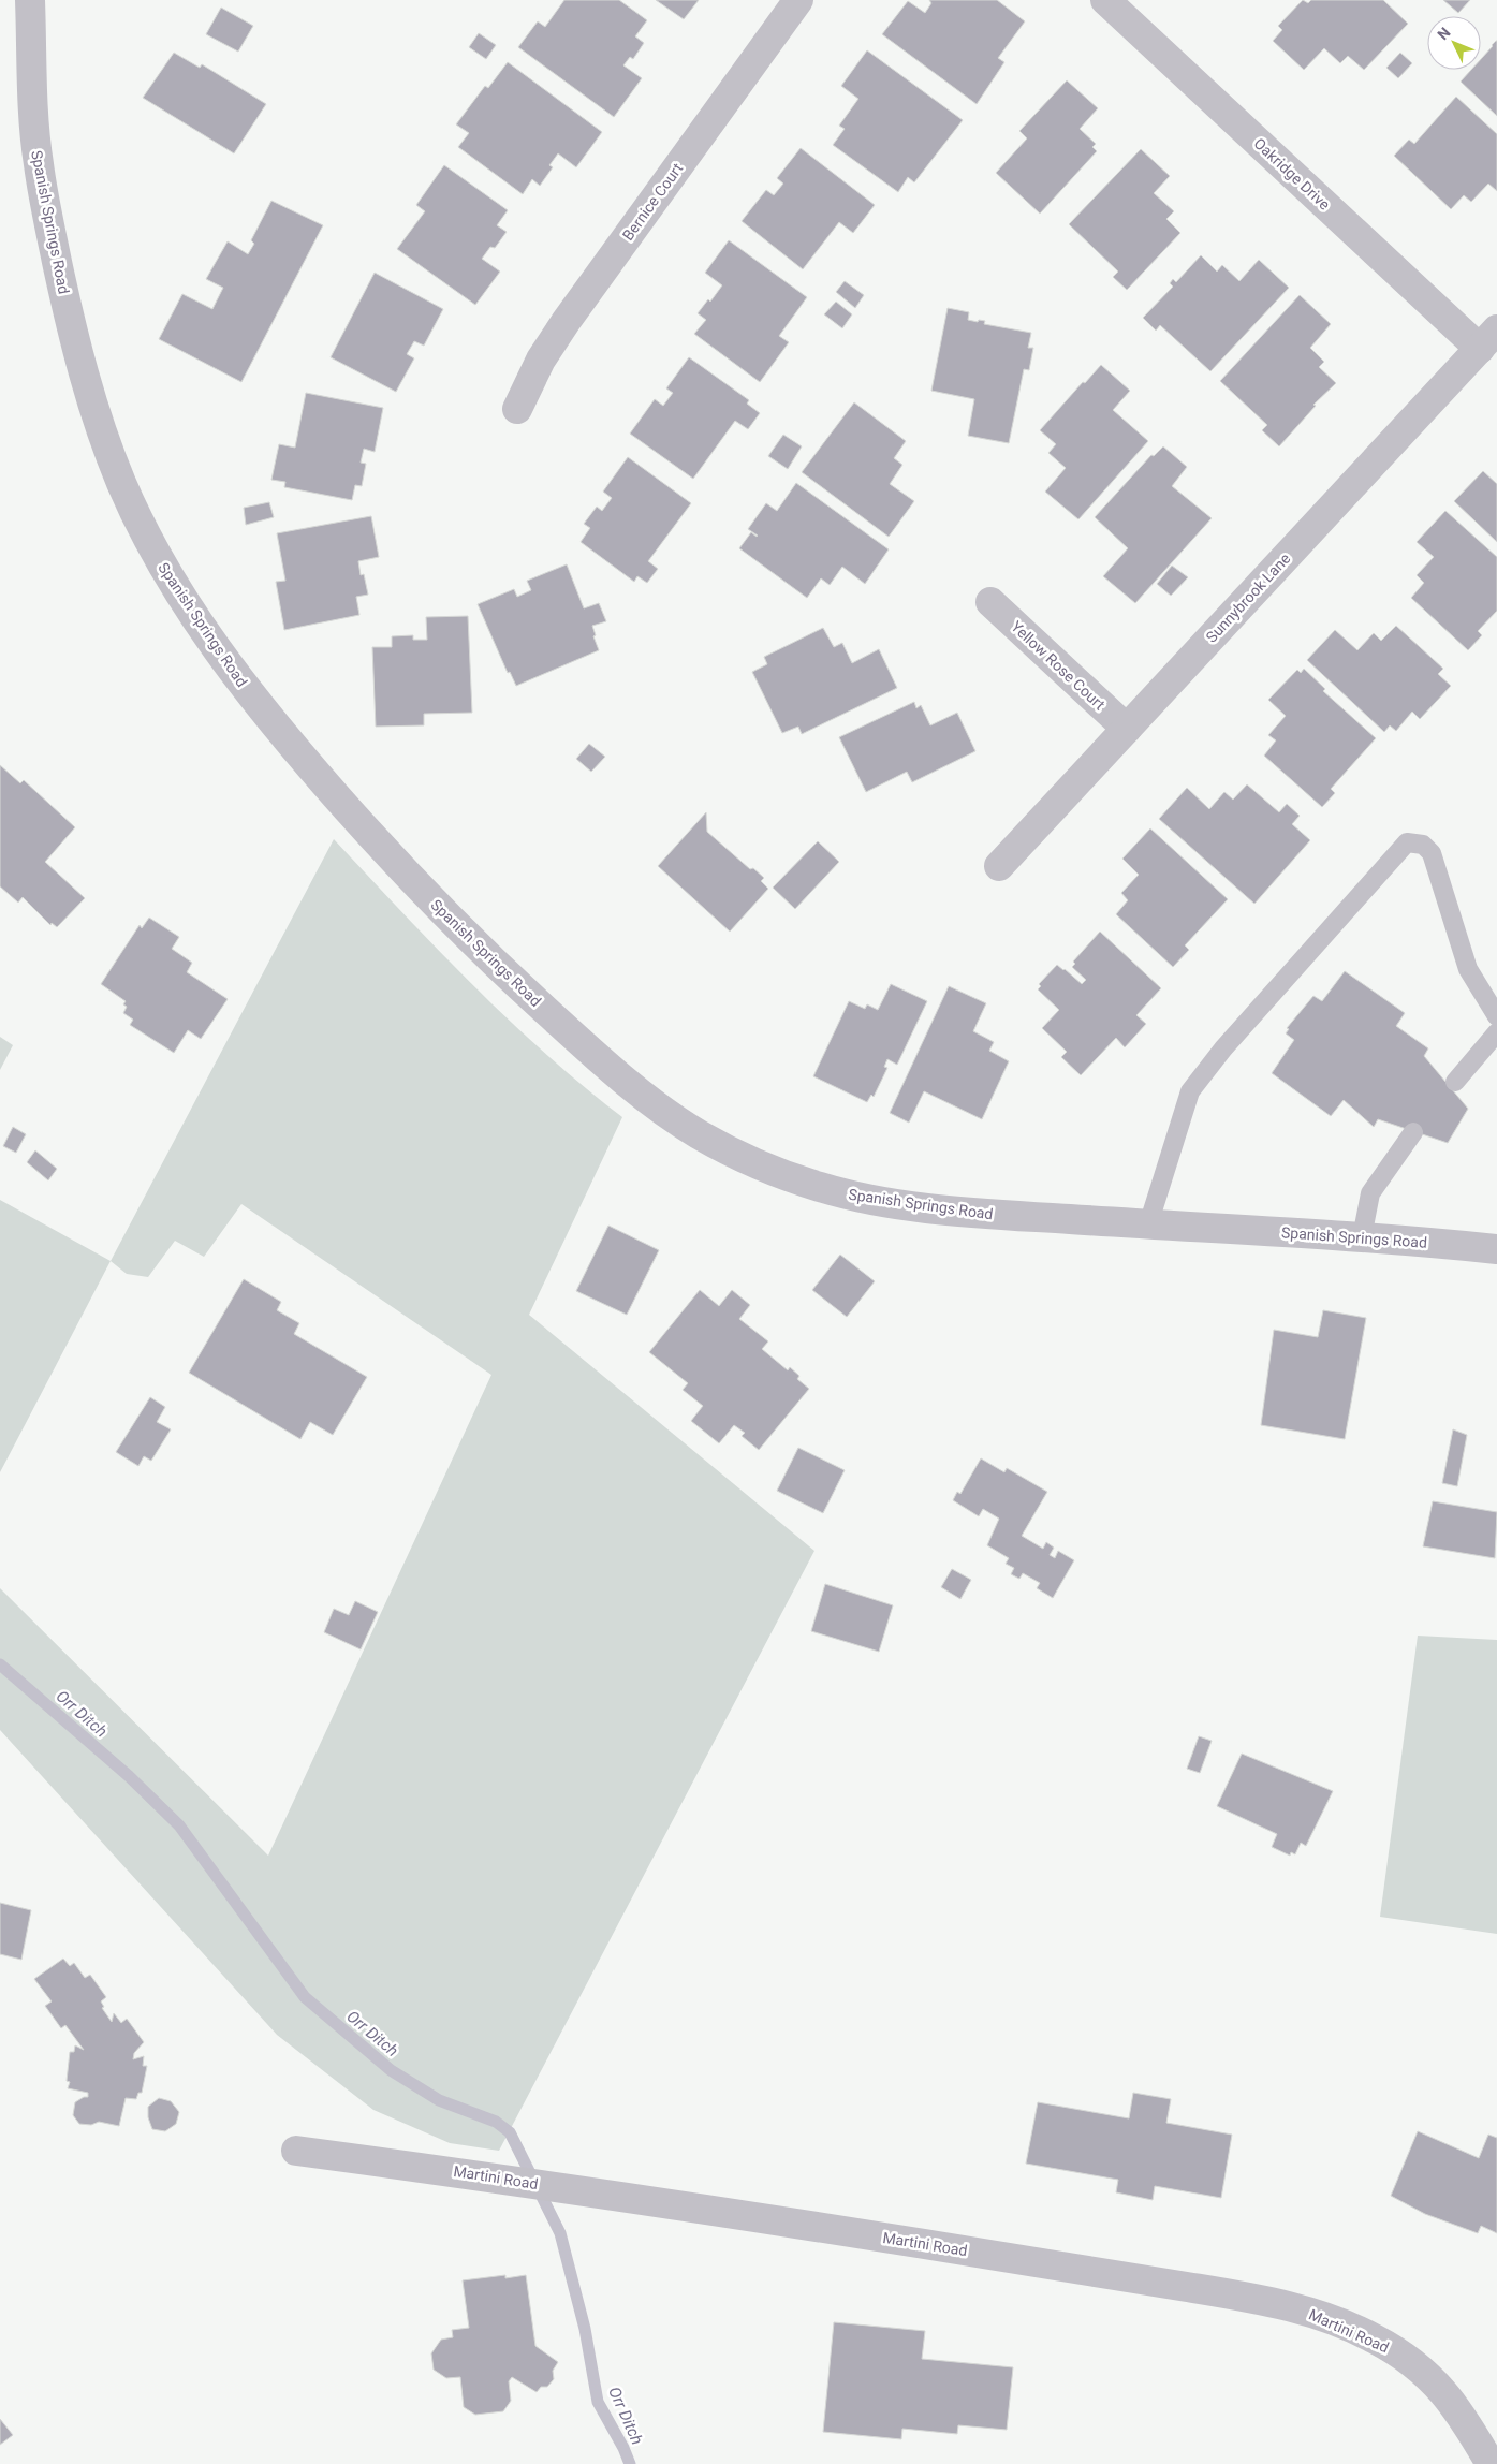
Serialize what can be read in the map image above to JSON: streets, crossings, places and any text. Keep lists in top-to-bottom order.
{
  "streets": {
    "street": [
      "Oakridge Drive",
      "Bernice Court",
      "Spanish Springs Road",
      "Sunnybrook Lane",
      "Yellow Rose Court",
      "Martini Road"
    ]
  },
  "crossings": [
    ["Oakridge Drive", "Sunnybrook Lane"],
    ["Sunnybrook Lane", "Yellow Rose Court"]
  ],
  "water": ["Orr Ditch"],
  "north": "top left"
}
